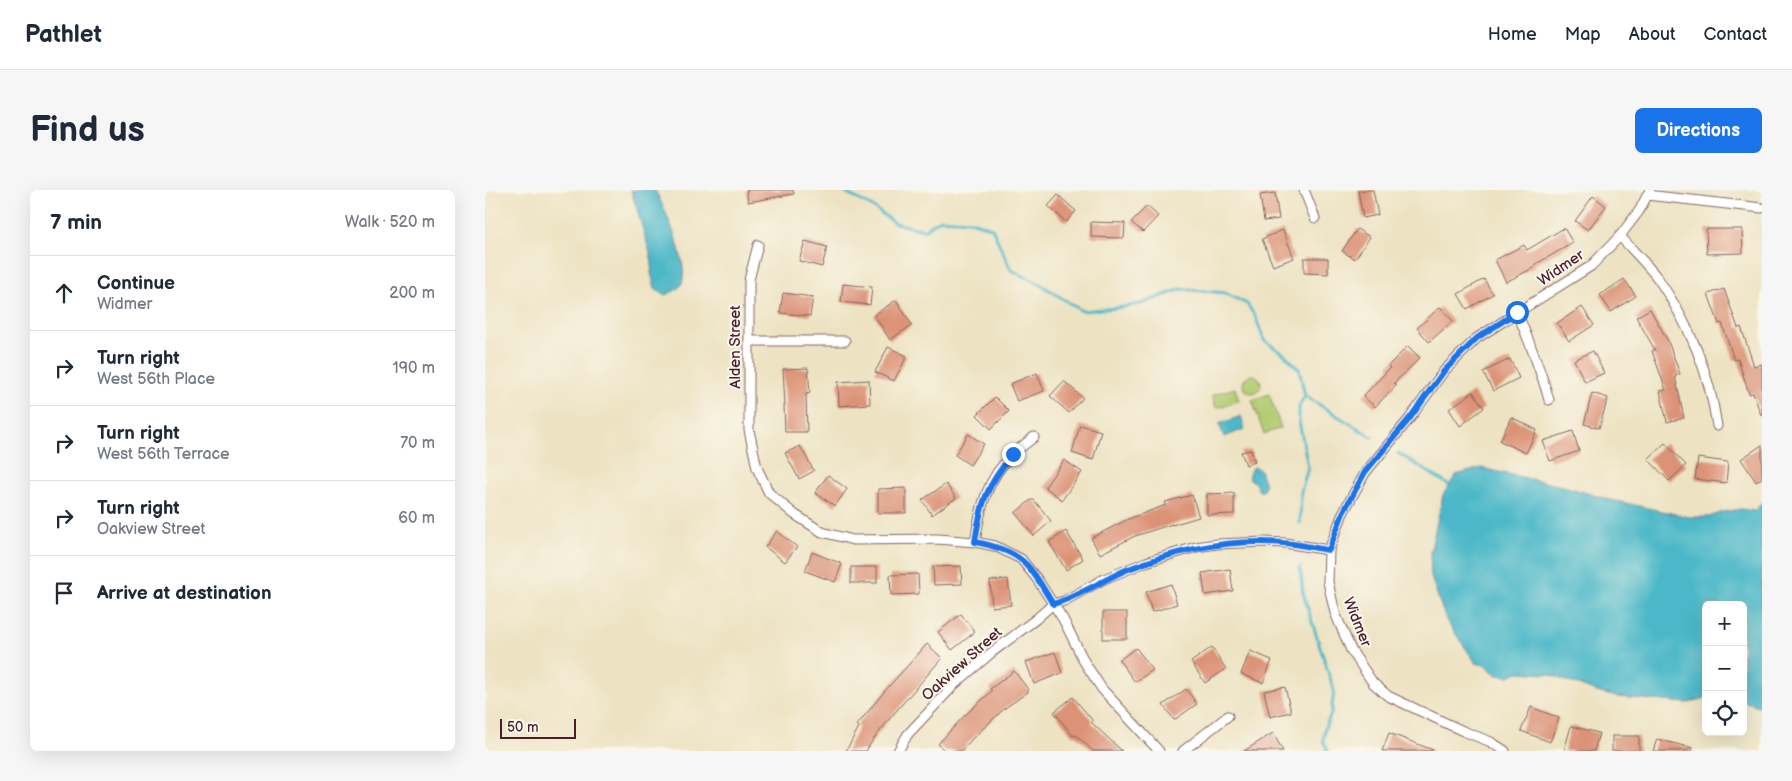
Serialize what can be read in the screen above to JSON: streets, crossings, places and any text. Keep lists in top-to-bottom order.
{
  "streets": {
    "street": ["Widmer", "Alden Street", "Oakview Street"]
  },
  "crossings": [
    ["Widmer", "Oakview Street"],
    ["Alden Street", "Oakview Street"]
  ],
  "scale_bar": "50 m",
  "page": {
    "header": "Pathlet",
    "nav": [
      "Home",
      "Map",
      "About",
      "Contact"
    ],
    "buttons": "Directions",
    "title": "Find us",
    "heading": ["7 min", "Walk · 520 m"],
    "list": [
      ["Continue", "Widmer", "200 m"],
      ["Turn right", "West 56th Place", "190 m"],
      ["Turn right", "West 56th Terrace", "70 m"],
      ["Turn right", "Oakview Street", "60 m"],
      "Arrive at destination"
    ],
    "map_buttons": ["+", "−"],
    "scale": "50 m"
  }
}
